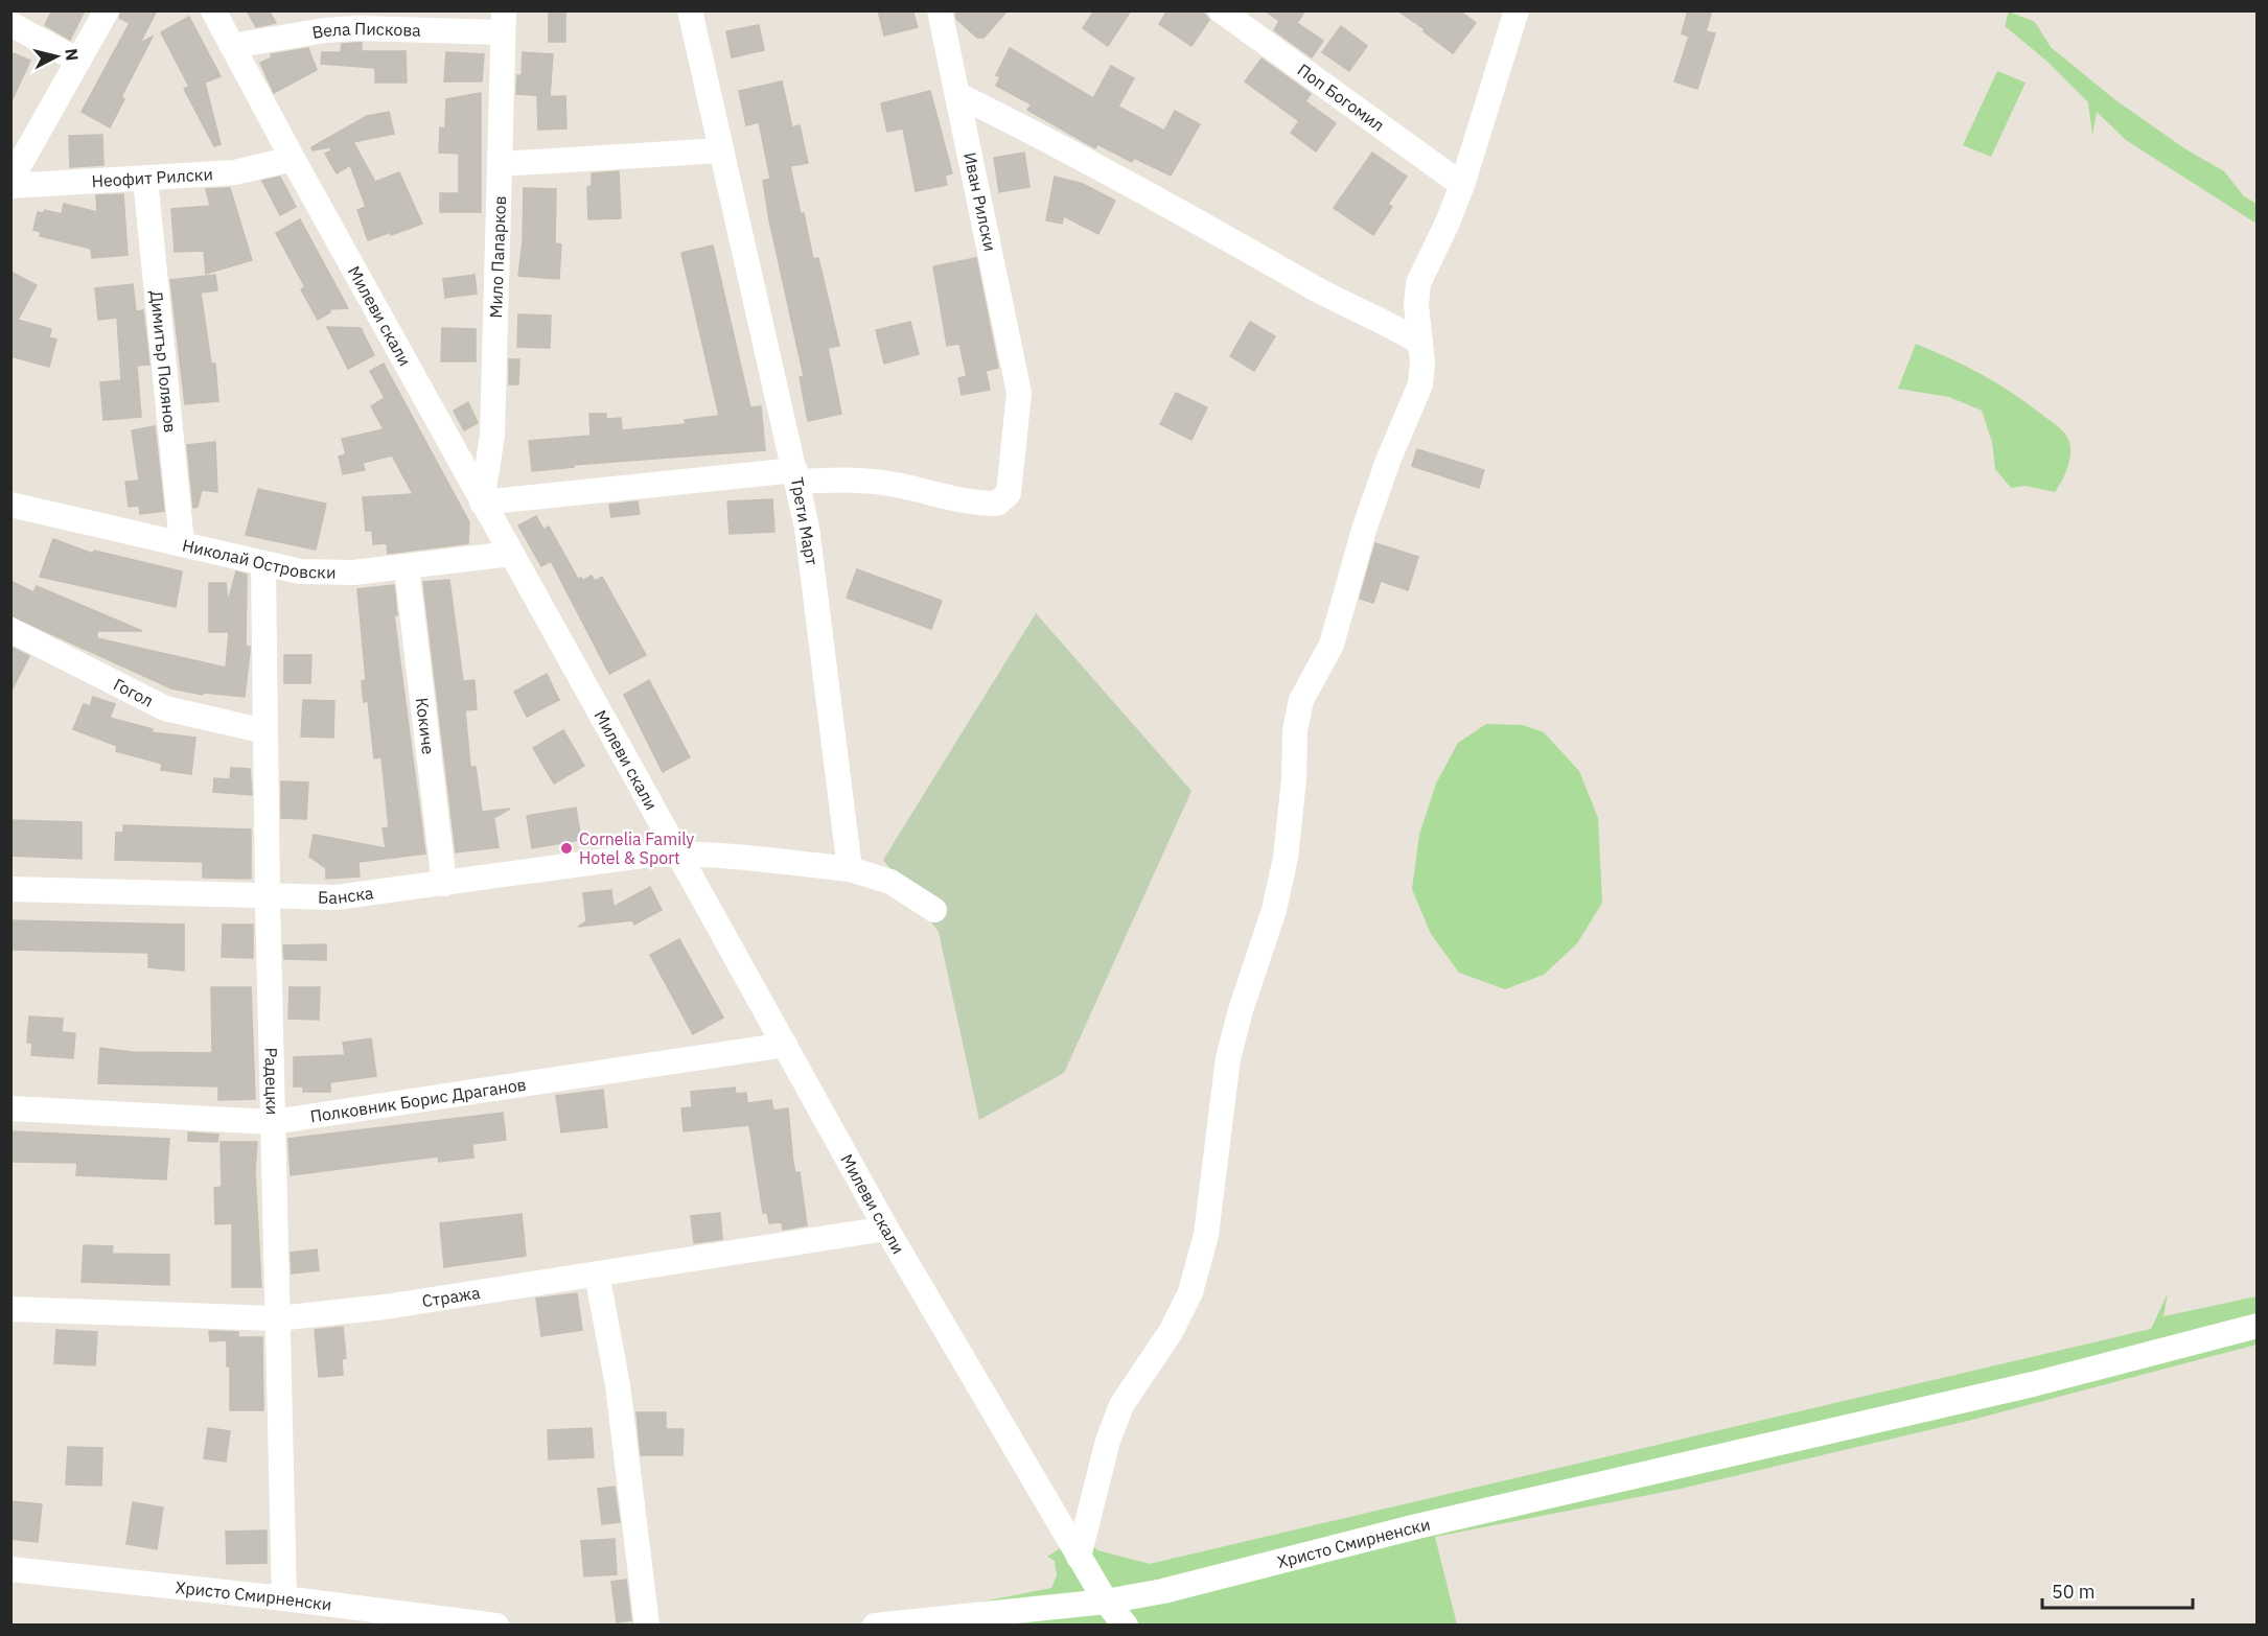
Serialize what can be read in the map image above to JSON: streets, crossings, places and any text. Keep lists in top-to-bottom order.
{
  "streets": {
    "street": [
      "Вела Пискова",
      "Поп Богомил",
      "Неофит Рилски",
      "Иван Рилски",
      "Мило Папарков",
      "Милеви скали",
      "Димитър Полянов",
      "Трети Март",
      "Николай Островски",
      "Гогол",
      "Кокиче",
      "Банска",
      "Радецки",
      "Полковник Борис Драганов",
      "Стража",
      "Христо Смирненски"
    ]
  },
  "crossings": [
    ["Вела Пискова", "Мило Папарков"],
    ["Вела Пискова", "Милеви скали"],
    ["Неофит Рилски", "Милеви скали"],
    ["Неофит Рилски", "Димитър Полянов"],
    ["Иван Рилски", "Трети Март"],
    ["Мило Папарков", "Милеви скали"],
    ["Милеви скали", "Николай Островски"],
    ["Милеви скали", "Банска"],
    ["Милеви скали", "Полковник Борис Драганов"],
    ["Милеви скали", "Стража"],
    ["Милеви скали", "Христо Смирненски"],
    ["Димитър Полянов", "Николай Островски"],
    ["Николай Островски", "Кокиче"],
    ["Николай Островски", "Радецки"],
    ["Гогол", "Радецки"],
    ["Кокиче", "Банска"],
    ["Банска", "Радецки"],
    ["Радецки", "Полковник Борис Драганов"],
    ["Радецки", "Стража"],
    ["Радецки", "Христо Смирненски"]
  ],
  "places": ["Cornelia Family Hotel & Sport"],
  "scale_bar": "50 m",
  "north": "right"
}
